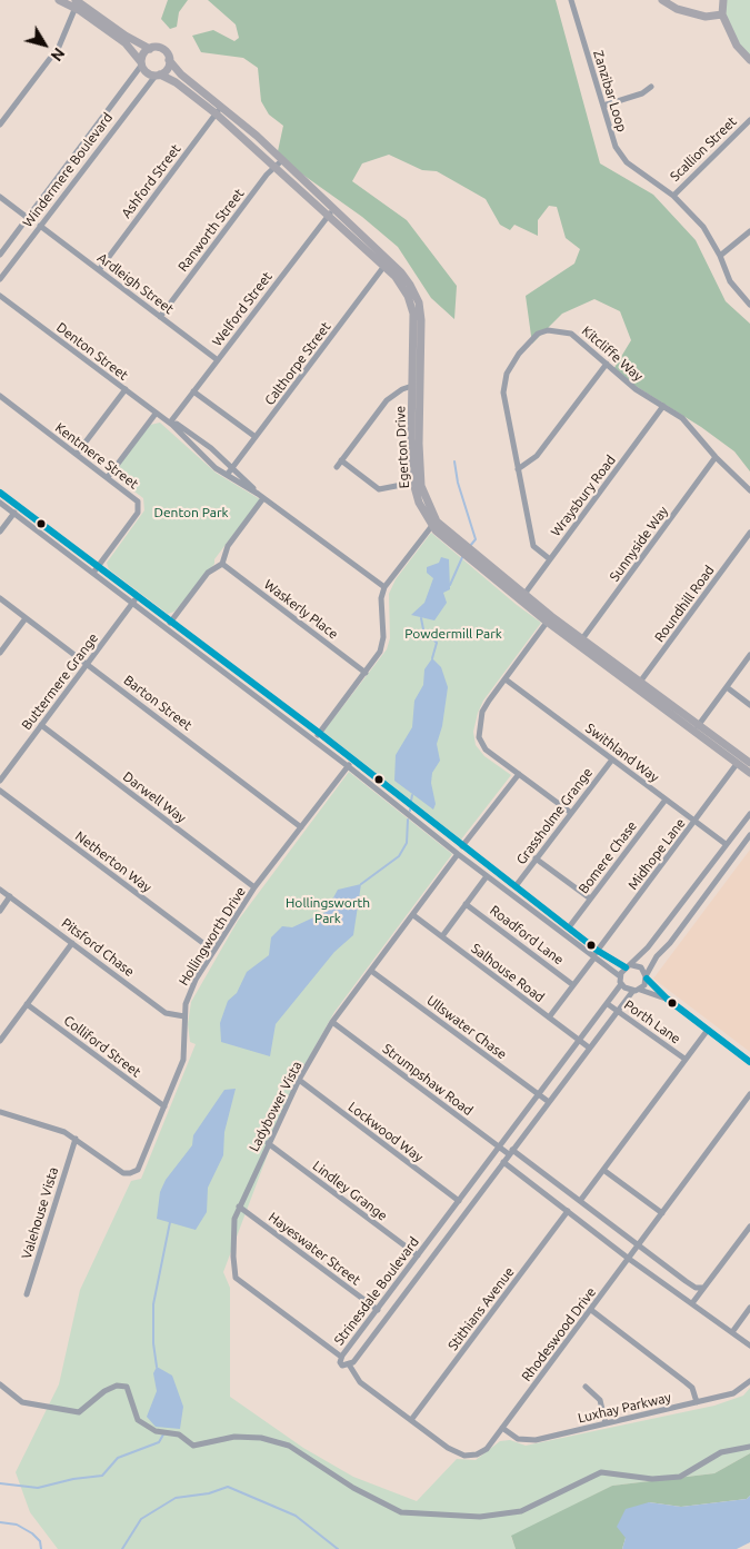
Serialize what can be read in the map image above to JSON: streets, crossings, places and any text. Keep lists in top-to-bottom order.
{
  "streets": {
    "street": [
      "Zanzibar Loop",
      "Scallion Street",
      "Windermere Boulevard",
      "Ashford Street",
      "Ranworth Street",
      "Ardleigh Street",
      "Welford Street",
      "Denton Street",
      "Kitcliffe Way",
      "Calthorpe Street",
      "Egerton Drive",
      "Kentmere Street",
      "Wraysbury Road",
      "Sunnyside Way",
      "Roundhill Road",
      "Waskerly Place",
      "Buttermere Grange",
      "Barton Street",
      "Swithland Way",
      "Darwell Way",
      "Grassholme Grange",
      "Midhope Lane",
      "Bomere Chase",
      "Netherton Way",
      "Roadford Lane",
      "Hollingworth Drive",
      "Pitsford Chase",
      "Salhouse Road",
      "Porth Lane",
      "Ullswater Chase",
      "Colliford Street",
      "Strumpshaw Road",
      "Ladybower Vista",
      "Lockwood Way",
      "Lindley Grange",
      "Valehouse Vista",
      "Hayeswater Street",
      "Strinesdale Boulevard",
      "Stithians Avenue",
      "Rhodeswood Drive",
      "Luxhay Parkway"
    ]
  },
  "crossings": [
    ["Zanzibar Loop", "Scallion Street"],
    ["Windermere Boulevard", "Ardleigh Street"],
    ["Windermere Boulevard", "Egerton Drive"],
    ["Ashford Street", "Ardleigh Street"],
    ["Ashford Street", "Egerton Drive"],
    ["Ranworth Street", "Ardleigh Street"],
    ["Ranworth Street", "Egerton Drive"],
    ["Ardleigh Street", "Welford Street"],
    ["Welford Street", "Denton Street"],
    ["Welford Street", "Egerton Drive"],
    ["Denton Street", "Calthorpe Street"],
    ["Kitcliffe Way", "Wraysbury Road"],
    ["Kitcliffe Way", "Sunnyside Way"],
    ["Calthorpe Street", "Egerton Drive"],
    ["Egerton Drive", "Wraysbury Road"],
    ["Egerton Drive", "Sunnyside Way"],
    ["Egerton Drive", "Roundhill Road"],
    ["Egerton Drive", "Midhope Lane"],
    ["Buttermere Grange", "Barton Street"],
    ["Buttermere Grange", "Darwell Way"],
    ["Barton Street", "Hollingworth Drive"],
    ["Swithland Way", "Grassholme Grange"],
    ["Swithland Way", "Midhope Lane"],
    ["Swithland Way", "Bomere Chase"],
    ["Darwell Way", "Hollingworth Drive"],
    ["Midhope Lane", "Roadford Lane"],
    ["Midhope Lane", "Salhouse Road"],
    ["Netherton Way", "Hollingworth Drive"],
    ["Hollingworth Drive", "Pitsford Chase"],
    ["Hollingworth Drive", "Colliford Street"],
    ["Hollingworth Drive", "Valehouse Vista"],
    ["Salhouse Road", "Ladybower Vista"],
    ["Salhouse Road", "Strinesdale Boulevard"],
    ["Porth Lane", "Strinesdale Boulevard"],
    ["Ullswater Chase", "Ladybower Vista"],
    ["Ullswater Chase", "Strinesdale Boulevard"],
    ["Strumpshaw Road", "Ladybower Vista"],
    ["Strumpshaw Road", "Strinesdale Boulevard"],
    ["Strumpshaw Road", "Rhodeswood Drive"],
    ["Ladybower Vista", "Lockwood Way"],
    ["Ladybower Vista", "Lindley Grange"],
    ["Ladybower Vista", "Hayeswater Street"],
    ["Ladybower Vista", "Strinesdale Boulevard"],
    ["Lockwood Way", "Strinesdale Boulevard"],
    ["Lindley Grange", "Strinesdale Boulevard"],
    ["Hayeswater Street", "Strinesdale Boulevard"],
    ["Strinesdale Boulevard", "Rhodeswood Drive"],
    ["Stithians Avenue", "Rhodeswood Drive"],
    ["Rhodeswood Drive", "Luxhay Parkway"]
  ],
  "parks": ["Denton Park", "Powdermill Park", "Hollingsworth Park"],
  "north": "bottom right"
}
